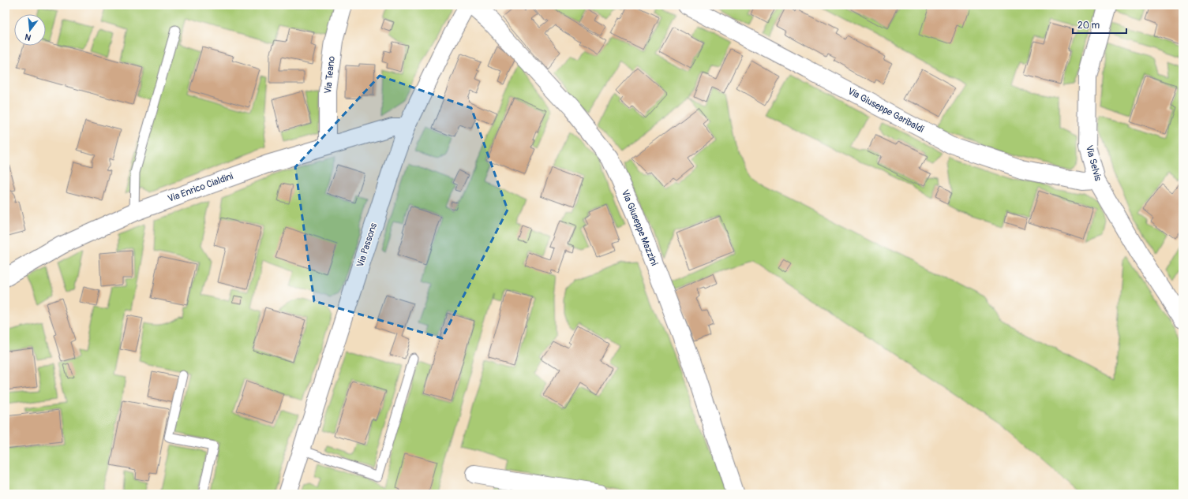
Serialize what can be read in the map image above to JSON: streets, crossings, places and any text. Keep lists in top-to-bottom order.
{
  "streets": {
    "street": [
      "Via Teano",
      "Via Giuseppe Garibaldi",
      "Via Selvis",
      "Via Enrico Cialdini",
      "Via Giuseppe Mazzini",
      "Via Passons"
    ]
  },
  "crossings": [
    ["Via Teano", "Via Enrico Cialdini"],
    ["Via Giuseppe Garibaldi", "Via Selvis"],
    ["Via Enrico Cialdini", "Via Passons"]
  ],
  "scale_bar": "20 m",
  "north": "bottom"
}
